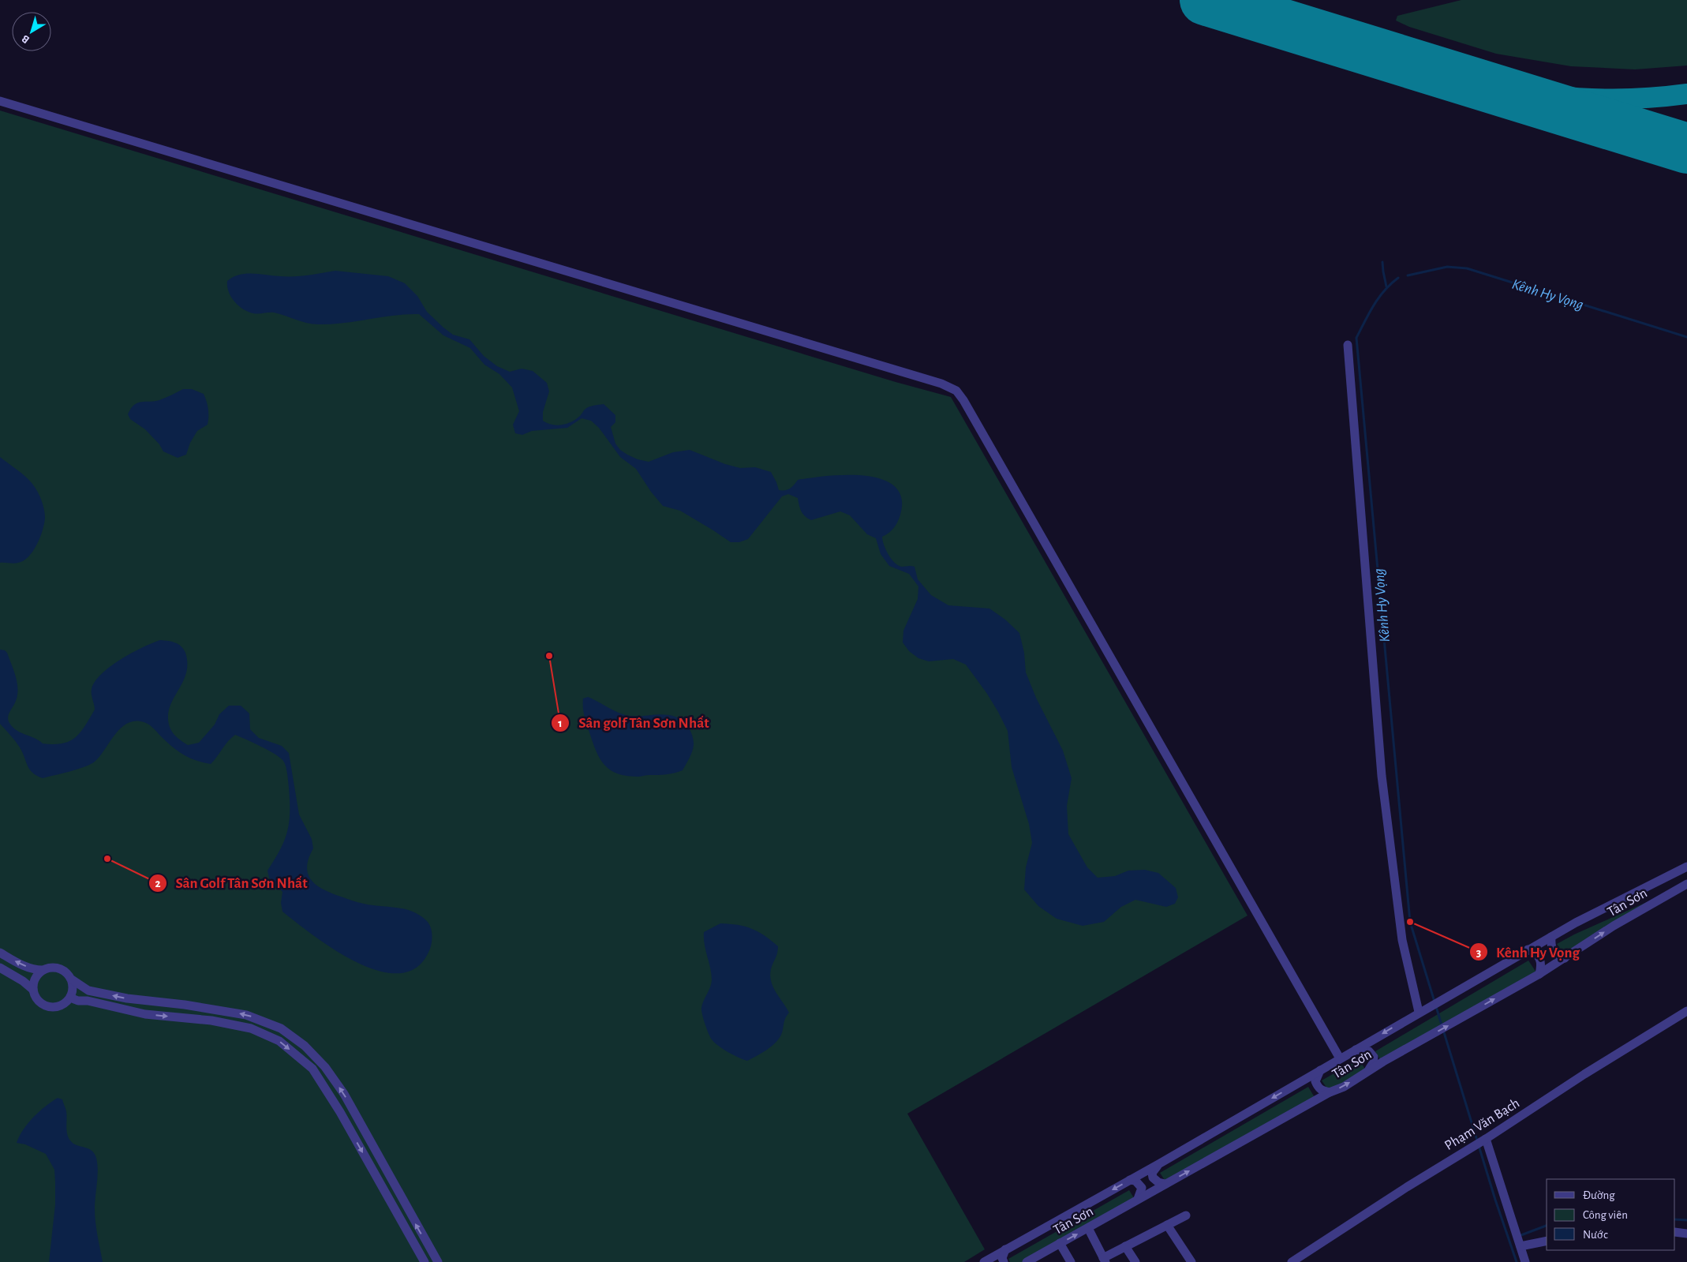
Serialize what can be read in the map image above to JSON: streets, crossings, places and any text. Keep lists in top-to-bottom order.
{
  "streets": {
    "street": ["Tân Sơn", "Phạm Văn Bạch"]
  },
  "water": ["Kênh Hy Vọng"],
  "places": ["Sân golf Tân Sơn Nhất", "Sân Golf Tân Sơn Nhất", "Kênh Hy Vọng"],
  "legend": ["Đường", "Công viên", "Nước"],
  "north": "bottom left"
}
